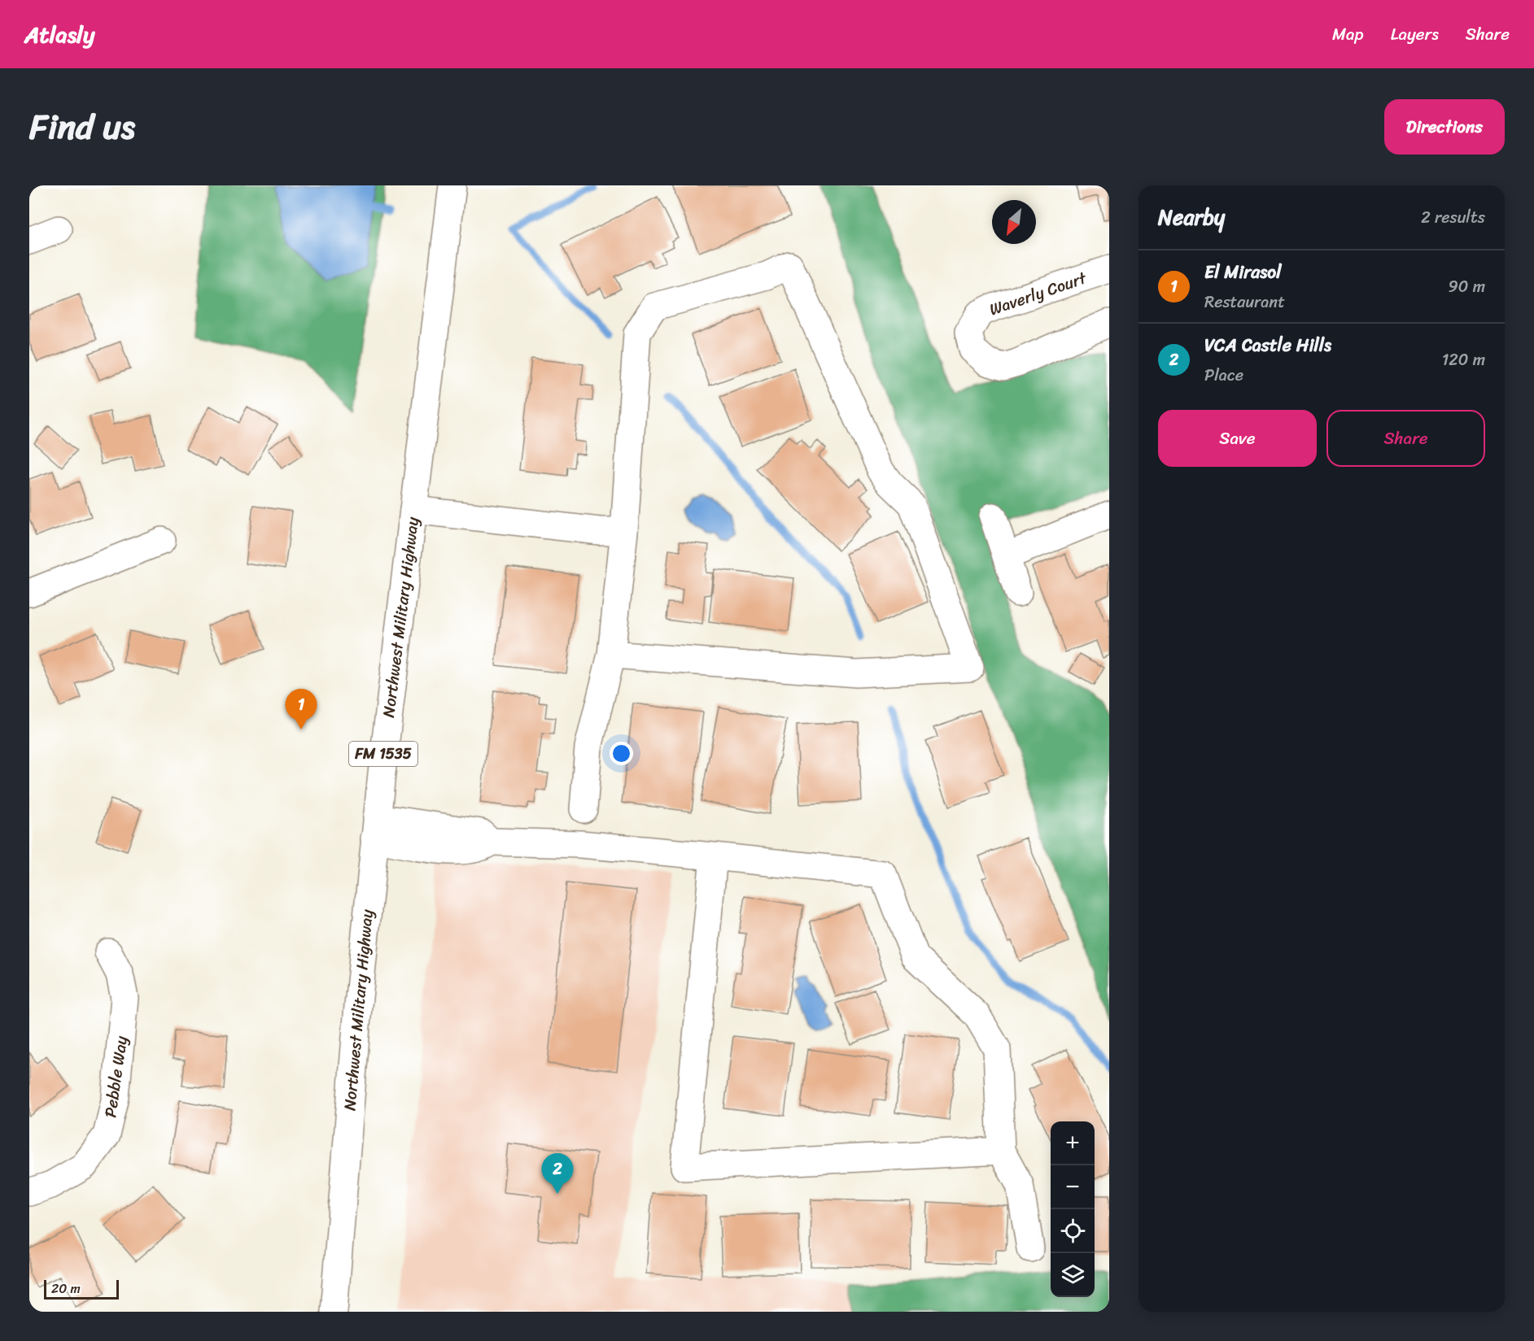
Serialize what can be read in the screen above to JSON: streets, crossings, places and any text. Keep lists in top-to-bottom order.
{
  "streets": {
    "main road": [
      "Waverly Court",
      "Northwest Military Highway",
      "FM 1535",
      "Pebble Way"
    ]
  },
  "scale_bar": "20 m",
  "north": "bottom left",
  "page": {
    "header": "Atlasly",
    "nav": ["Map", "Layers", "Share"],
    "title": "Find us",
    "buttons": [
      "Directions",
      ["Save", "Share"]
    ],
    "heading": ["Nearby", "2 results"],
    "list": [
      {
        "mark": "1",
        "name": "El Mirasol",
        "note": "Restaurant",
        "value": "90 m"
      },
      {
        "mark": "2",
        "name": "VCA Castle Hills",
        "note": "Place",
        "value": "120 m"
      }
    ],
    "pins": ["1", "2"],
    "map_buttons": ["+", "−"],
    "scale": "20 m"
  }
}
